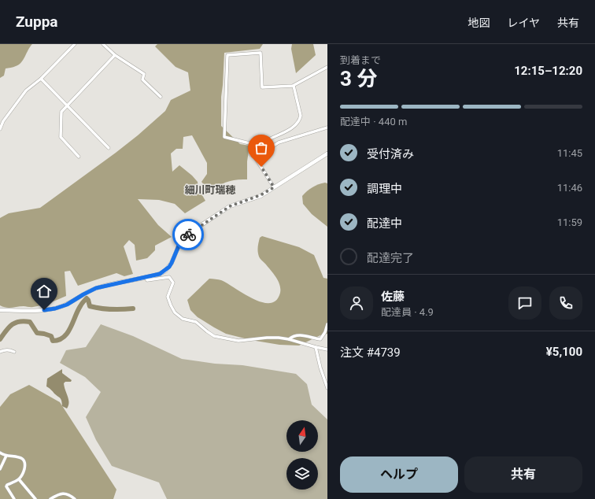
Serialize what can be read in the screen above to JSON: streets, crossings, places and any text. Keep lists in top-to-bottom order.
{
  "districts": ["細川町瑞穂"],
  "north": "top",
  "page": {
    "header": "Zuppa",
    "nav": ["地図", "レイヤ", "共有"],
    "heading": ["3 分", "到着まで", "12:15–12:20"],
    "panel": [
      "佐藤",
      "配達員 · 4.9",
      "注文 #4739",
      "¥5,100"
    ],
    "bar": "配達中 · 440 m",
    "list": [
      ["受付済み", "11:45"],
      ["調理中", "11:46"],
      ["配達中", "11:59"],
      "配達完了"
    ],
    "buttons": ["ヘルプ", "共有"]
  }
}
